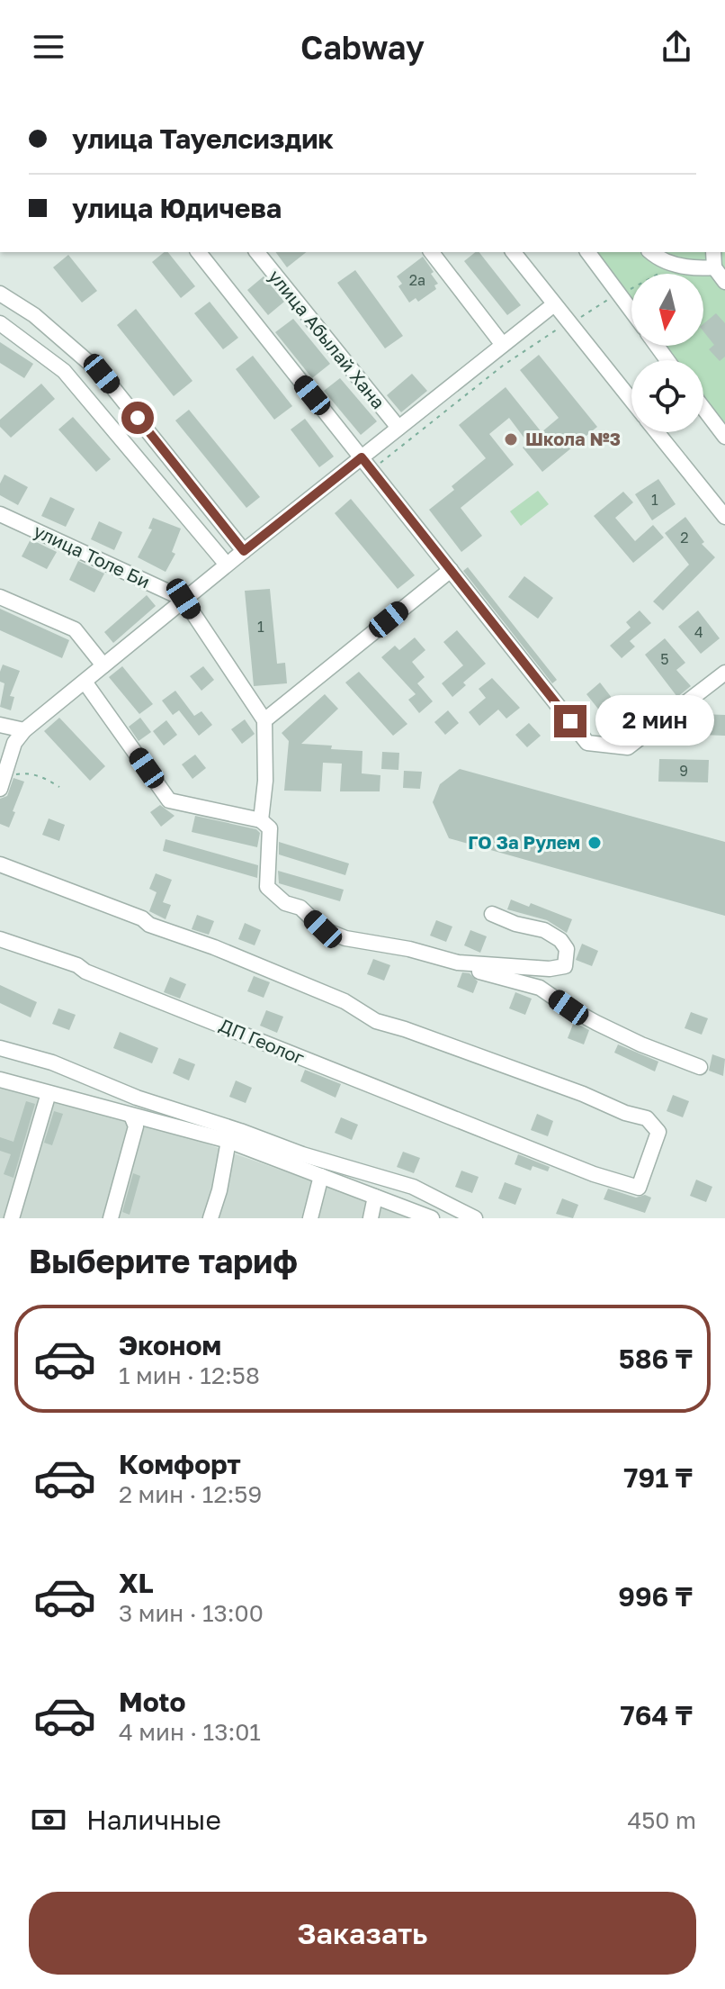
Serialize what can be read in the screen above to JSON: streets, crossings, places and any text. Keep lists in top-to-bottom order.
{
  "streets": {
    "street": ["улица Абылай Хана", "улица Толе Би", "ДП Геолог"]
  },
  "places": ["Школа №3", "ГО За Рулем"],
  "house_numbers": [
    "2а",
    "1",
    "2",
    "1",
    "4",
    "5",
    "9"
  ],
  "north": "bottom",
  "page": {
    "header": "Cabway",
    "banner": ["улица Тауелсиздик", "улица Юдичева"],
    "bubble": "2 мин",
    "heading": "Выберите тариф",
    "list": [
      {
        "name": "Эконом",
        "note": "1 мин · 12:58",
        "value": "586 ₸"
      },
      {
        "name": "Комфорт",
        "note": "2 мин · 12:59",
        "value": "791 ₸"
      },
      {
        "name": "XL",
        "note": "3 мин · 13:00",
        "value": "996 ₸"
      },
      {
        "name": "Moto",
        "note": "4 мин · 13:01",
        "value": "764 ₸"
      }
    ],
    "pay": ["Наличные", "450 m"],
    "buttons": "Заказать"
  }
}
